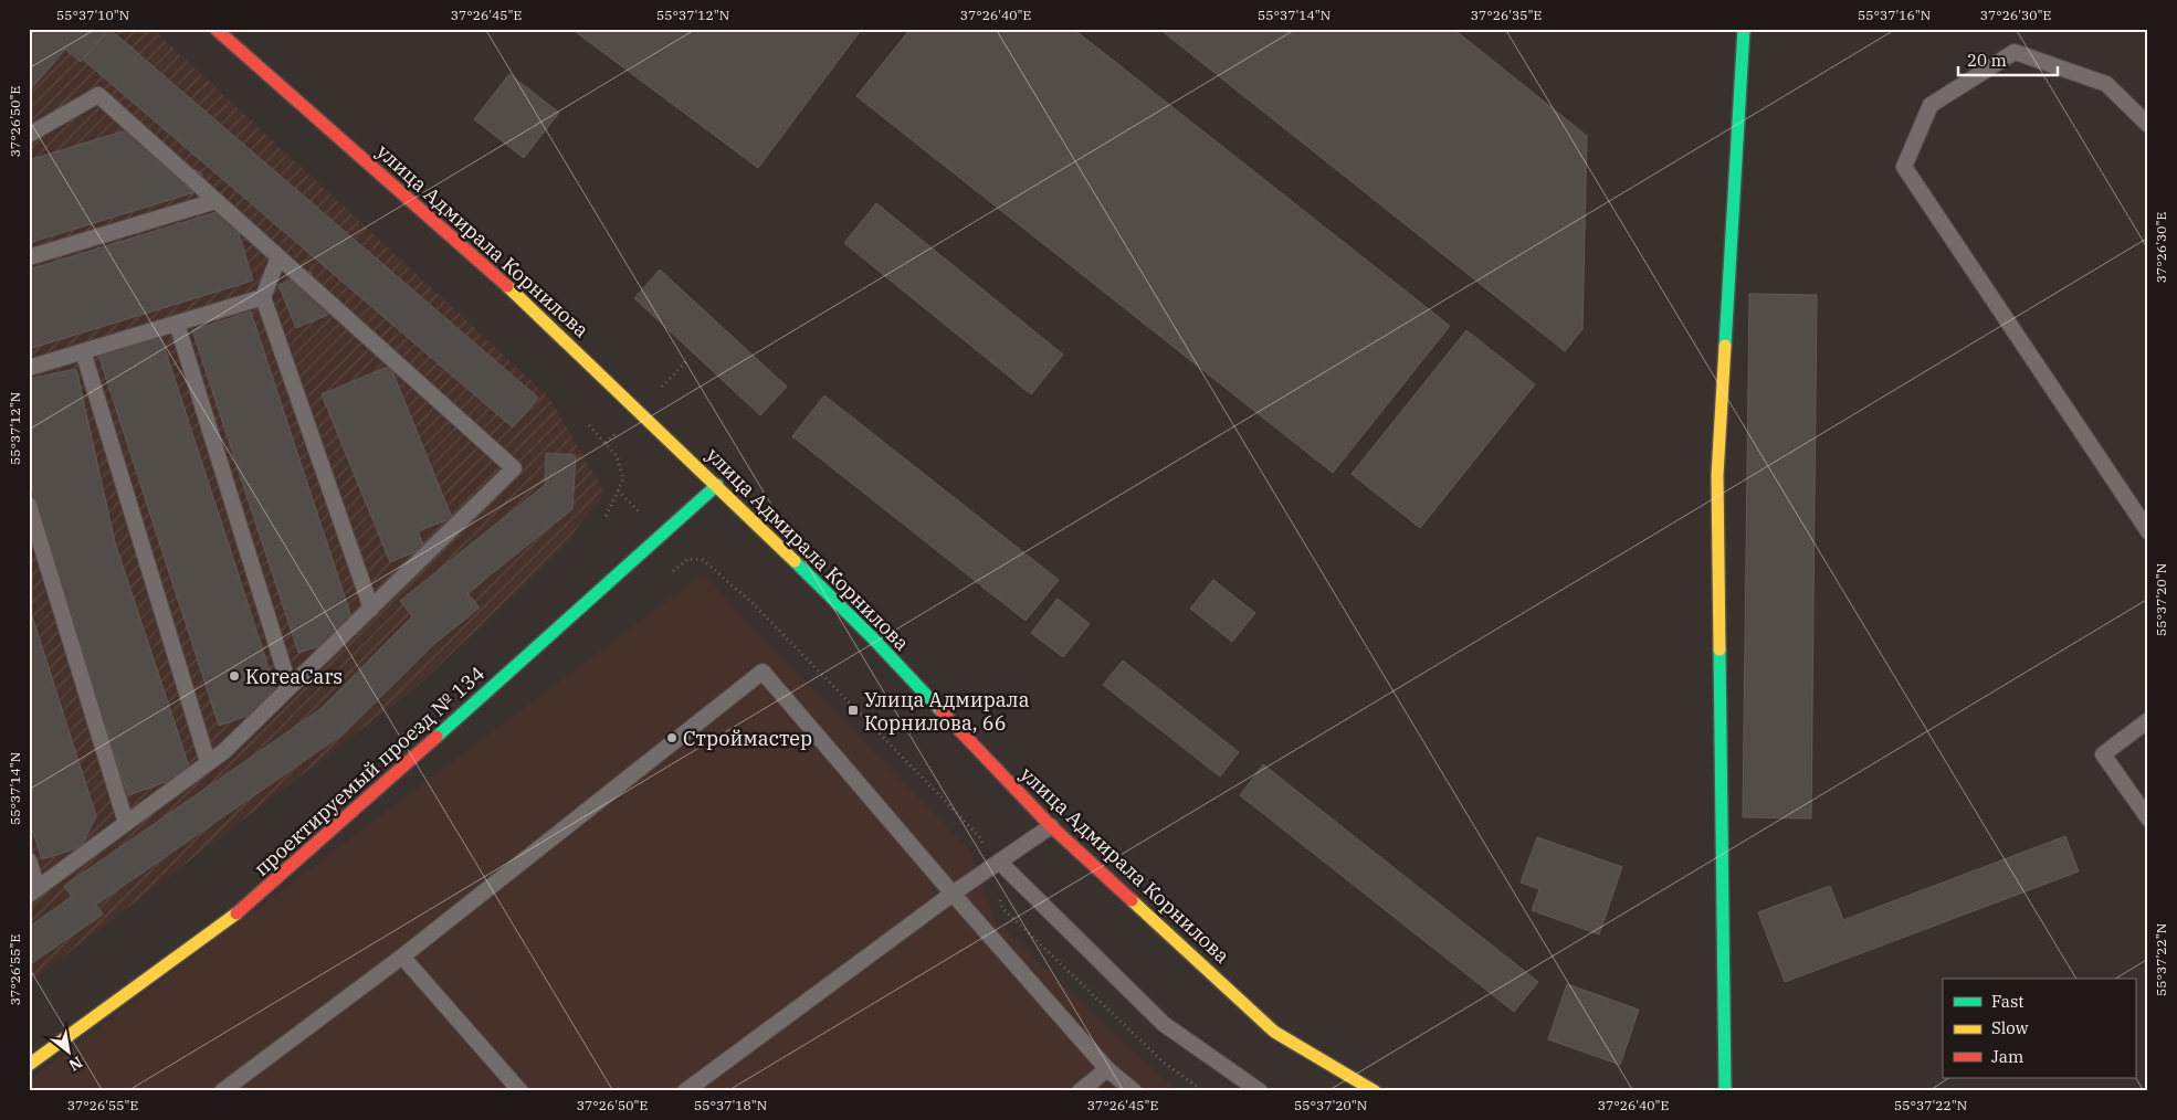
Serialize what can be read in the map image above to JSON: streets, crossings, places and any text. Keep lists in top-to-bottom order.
{
  "streets": {
    "street": ["улица Адмирала Корнилова", "проектируемый проезд № 134"]
  },
  "crossings": [
    ["улица Адмирала Корнилова", "проектируемый проезд № 134"]
  ],
  "places": {
    "other": ["KoreaCars", "Строймастер"],
    "transit": ["Улица Адмирала Корнилова, 66"]
  },
  "legend": ["Fast", "Slow", "Jam"],
  "scale_bar": "20 m",
  "north": "bottom right",
  "coordinates": [
    "55°37'10\"N",
    "37°26'45\"E",
    "55°37'12\"N",
    "37°26'40\"E",
    "55°37'14\"N",
    "37°26'35\"E",
    "55°37'16\"N",
    "37°26'30\"E",
    "37°26'50\"E",
    "55°37'20\"N",
    "55°37'22\"N",
    "37°26'55\"E",
    "55°37'18\"N"
  ]
}
